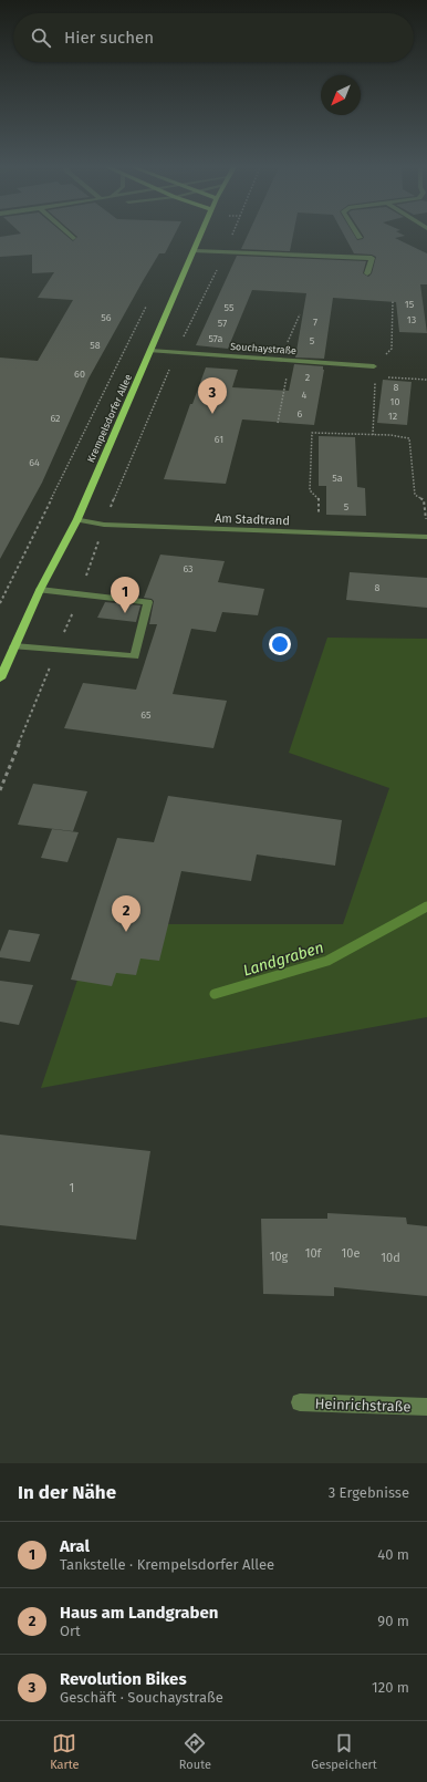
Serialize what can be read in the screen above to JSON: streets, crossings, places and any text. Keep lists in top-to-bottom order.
{
  "streets": {
    "main road": ["Krempelsdorfer Allee"],
    "street": ["Souchaystraße", "Am Stadtrand", "Heinrichstraße"]
  },
  "crossings": [
    ["Souchaystraße", "Krempelsdorfer Allee"],
    ["Krempelsdorfer Allee", "Am Stadtrand"]
  ],
  "water": ["Landgraben"],
  "house_numbers": [
    "15",
    "55",
    "56",
    "13",
    "7",
    "57",
    "57a",
    "5",
    "58",
    "60",
    "2",
    "8",
    "4",
    "10",
    "6",
    "12",
    "62",
    "61",
    "64",
    "5a",
    "5",
    "63",
    "8",
    "65",
    "1",
    "10f",
    "10e",
    "10g",
    "10d"
  ],
  "north": "bottom left",
  "page": {
    "search": "Hier suchen",
    "pins": ["3", "1", "2"],
    "heading": ["In der Nähe", "3 Ergebnisse"],
    "list": [
      {
        "mark": "1",
        "name": "Aral",
        "note": "Tankstelle · Krempelsdorfer Allee",
        "value": "40 m"
      },
      {
        "mark": "2",
        "name": "Haus am Landgraben",
        "note": "Ort",
        "value": "90 m"
      },
      {
        "mark": "3",
        "name": "Revolution Bikes",
        "note": "Geschäft · Souchaystraße",
        "value": "120 m"
      }
    ],
    "nav": ["Karte", "Route", "Gespeichert"]
  }
}
